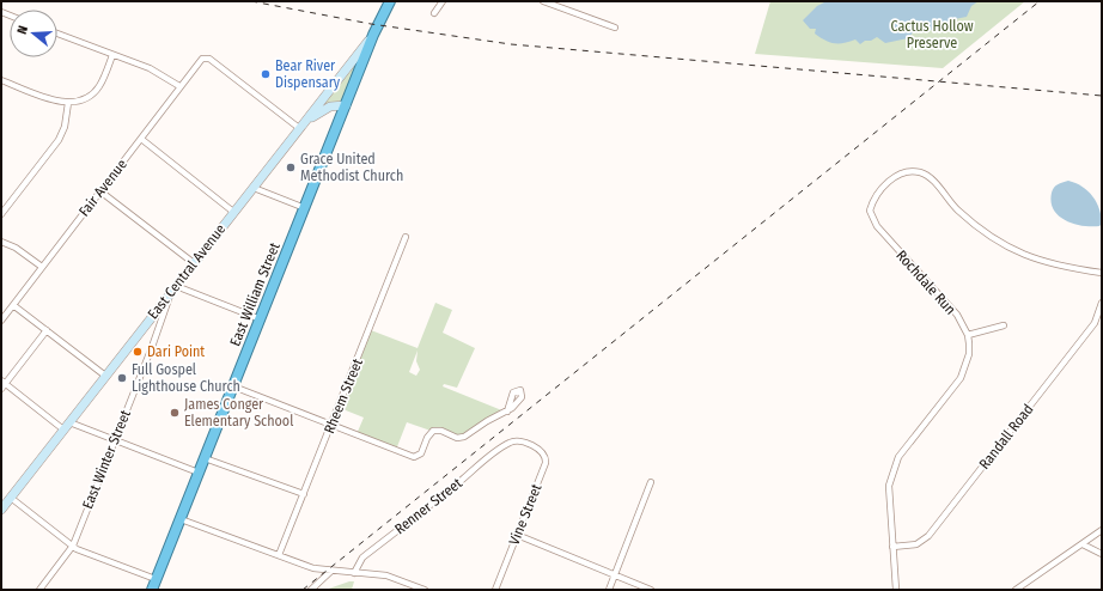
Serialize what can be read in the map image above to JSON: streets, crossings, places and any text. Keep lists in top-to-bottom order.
{
  "streets": {
    "highway": ["East William Street"],
    "main road": ["East Central Avenue"],
    "street": [
      "Fair Avenue",
      "Rochdale Run",
      "Rheem Street",
      "Randall Road",
      "East Winter Street",
      "Renner Street",
      "Vine Street"
    ]
  },
  "crossings": [
    ["Fair Avenue", "East Central Avenue"],
    ["East Central Avenue", "East William Street"],
    ["East Central Avenue", "East Winter Street"],
    ["Rochdale Run", "Randall Road"],
    ["Renner Street", "Vine Street"]
  ],
  "parks": ["Cactus Hollow Preserve"],
  "places": [
    "Bear River Dispensary",
    "Grace United Methodist Church",
    "Dari Point",
    "Full Gospel Lighthouse Church",
    "James Conger Elementary School"
  ],
  "north": "left"
}
